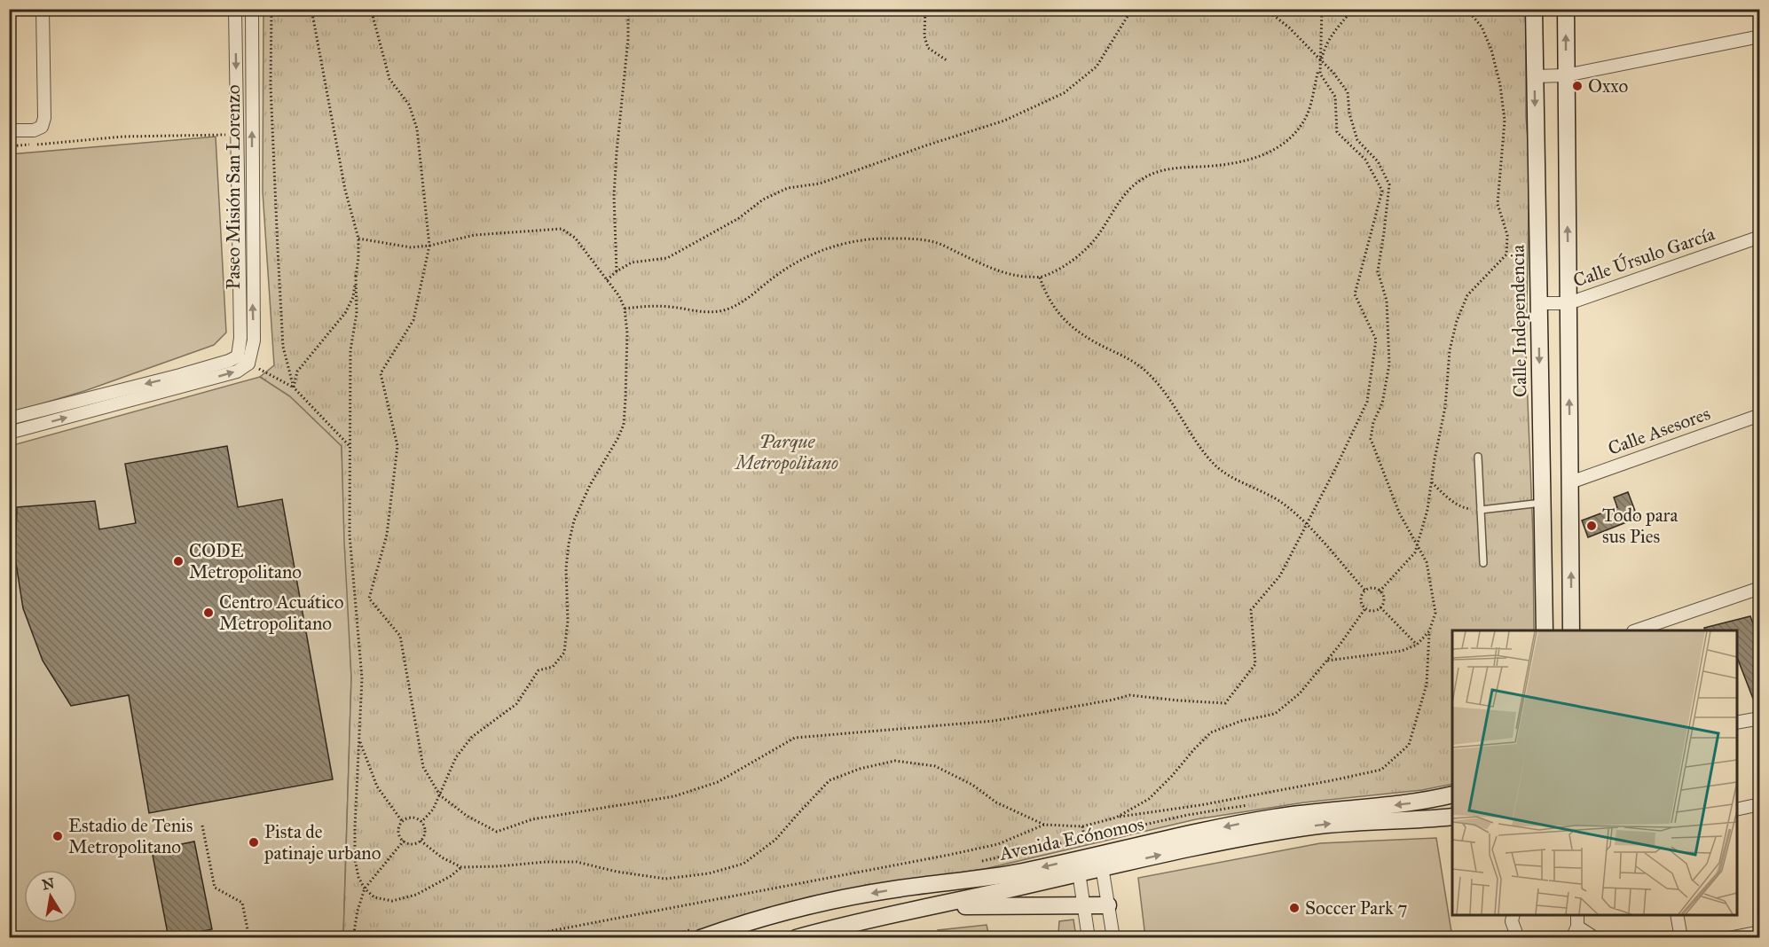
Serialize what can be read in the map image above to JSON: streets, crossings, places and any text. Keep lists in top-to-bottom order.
{
  "streets": {
    "street": [
      "Paseo Misión San Lorenzo",
      "Calle Úrsulo García",
      "Calle Independencia",
      "Calle Asesores",
      "Avenida Ecónomos"
    ]
  },
  "crossings": [
    ["Calle Úrsulo García", "Calle Independencia"]
  ],
  "parks": ["Parque Metropolitano"],
  "places": [
    "Oxxo",
    "Todo para sus Pies",
    "CODE Metropolitano",
    "Centro Acuático Metropolitano",
    "Estadio de Tenis Metropolitano",
    "Pista de patinaje urbano",
    "Soccer Park 7"
  ],
  "north": "top"
}
